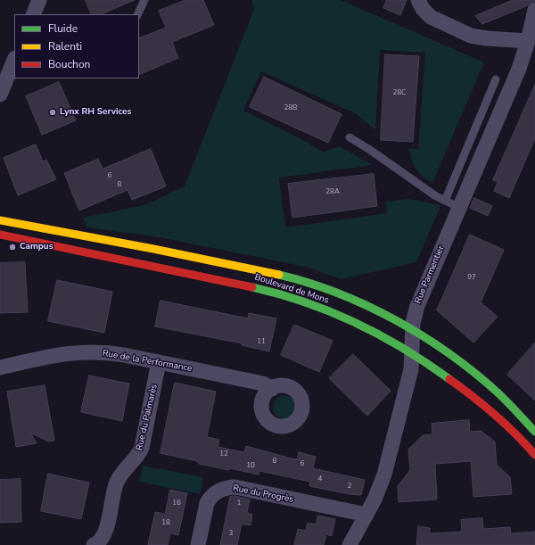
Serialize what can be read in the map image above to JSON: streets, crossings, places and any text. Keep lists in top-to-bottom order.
{
  "streets": {
    "main road": ["Boulevard de Mons"],
    "street": [
      "Rue Parmentier",
      "Rue de la Performance",
      "Rue du Palmarès",
      "Rue du Progrès"
    ]
  },
  "crossings": [
    ["Rue Parmentier", "Boulevard de Mons"],
    ["Rue Parmentier", "Rue du Progrès"],
    ["Rue de la Performance", "Rue du Palmarès"]
  ],
  "places": ["Lynx RH Services", "Campus"],
  "house_numbers": [
    "28C",
    "28B",
    "6",
    "8",
    "28A",
    "97",
    "11",
    "12",
    "8",
    "6",
    "10",
    "4",
    "2",
    "16",
    "1",
    "18",
    "3"
  ],
  "legend": ["Fluide", "Ralenti", "Bouchon"]
}
